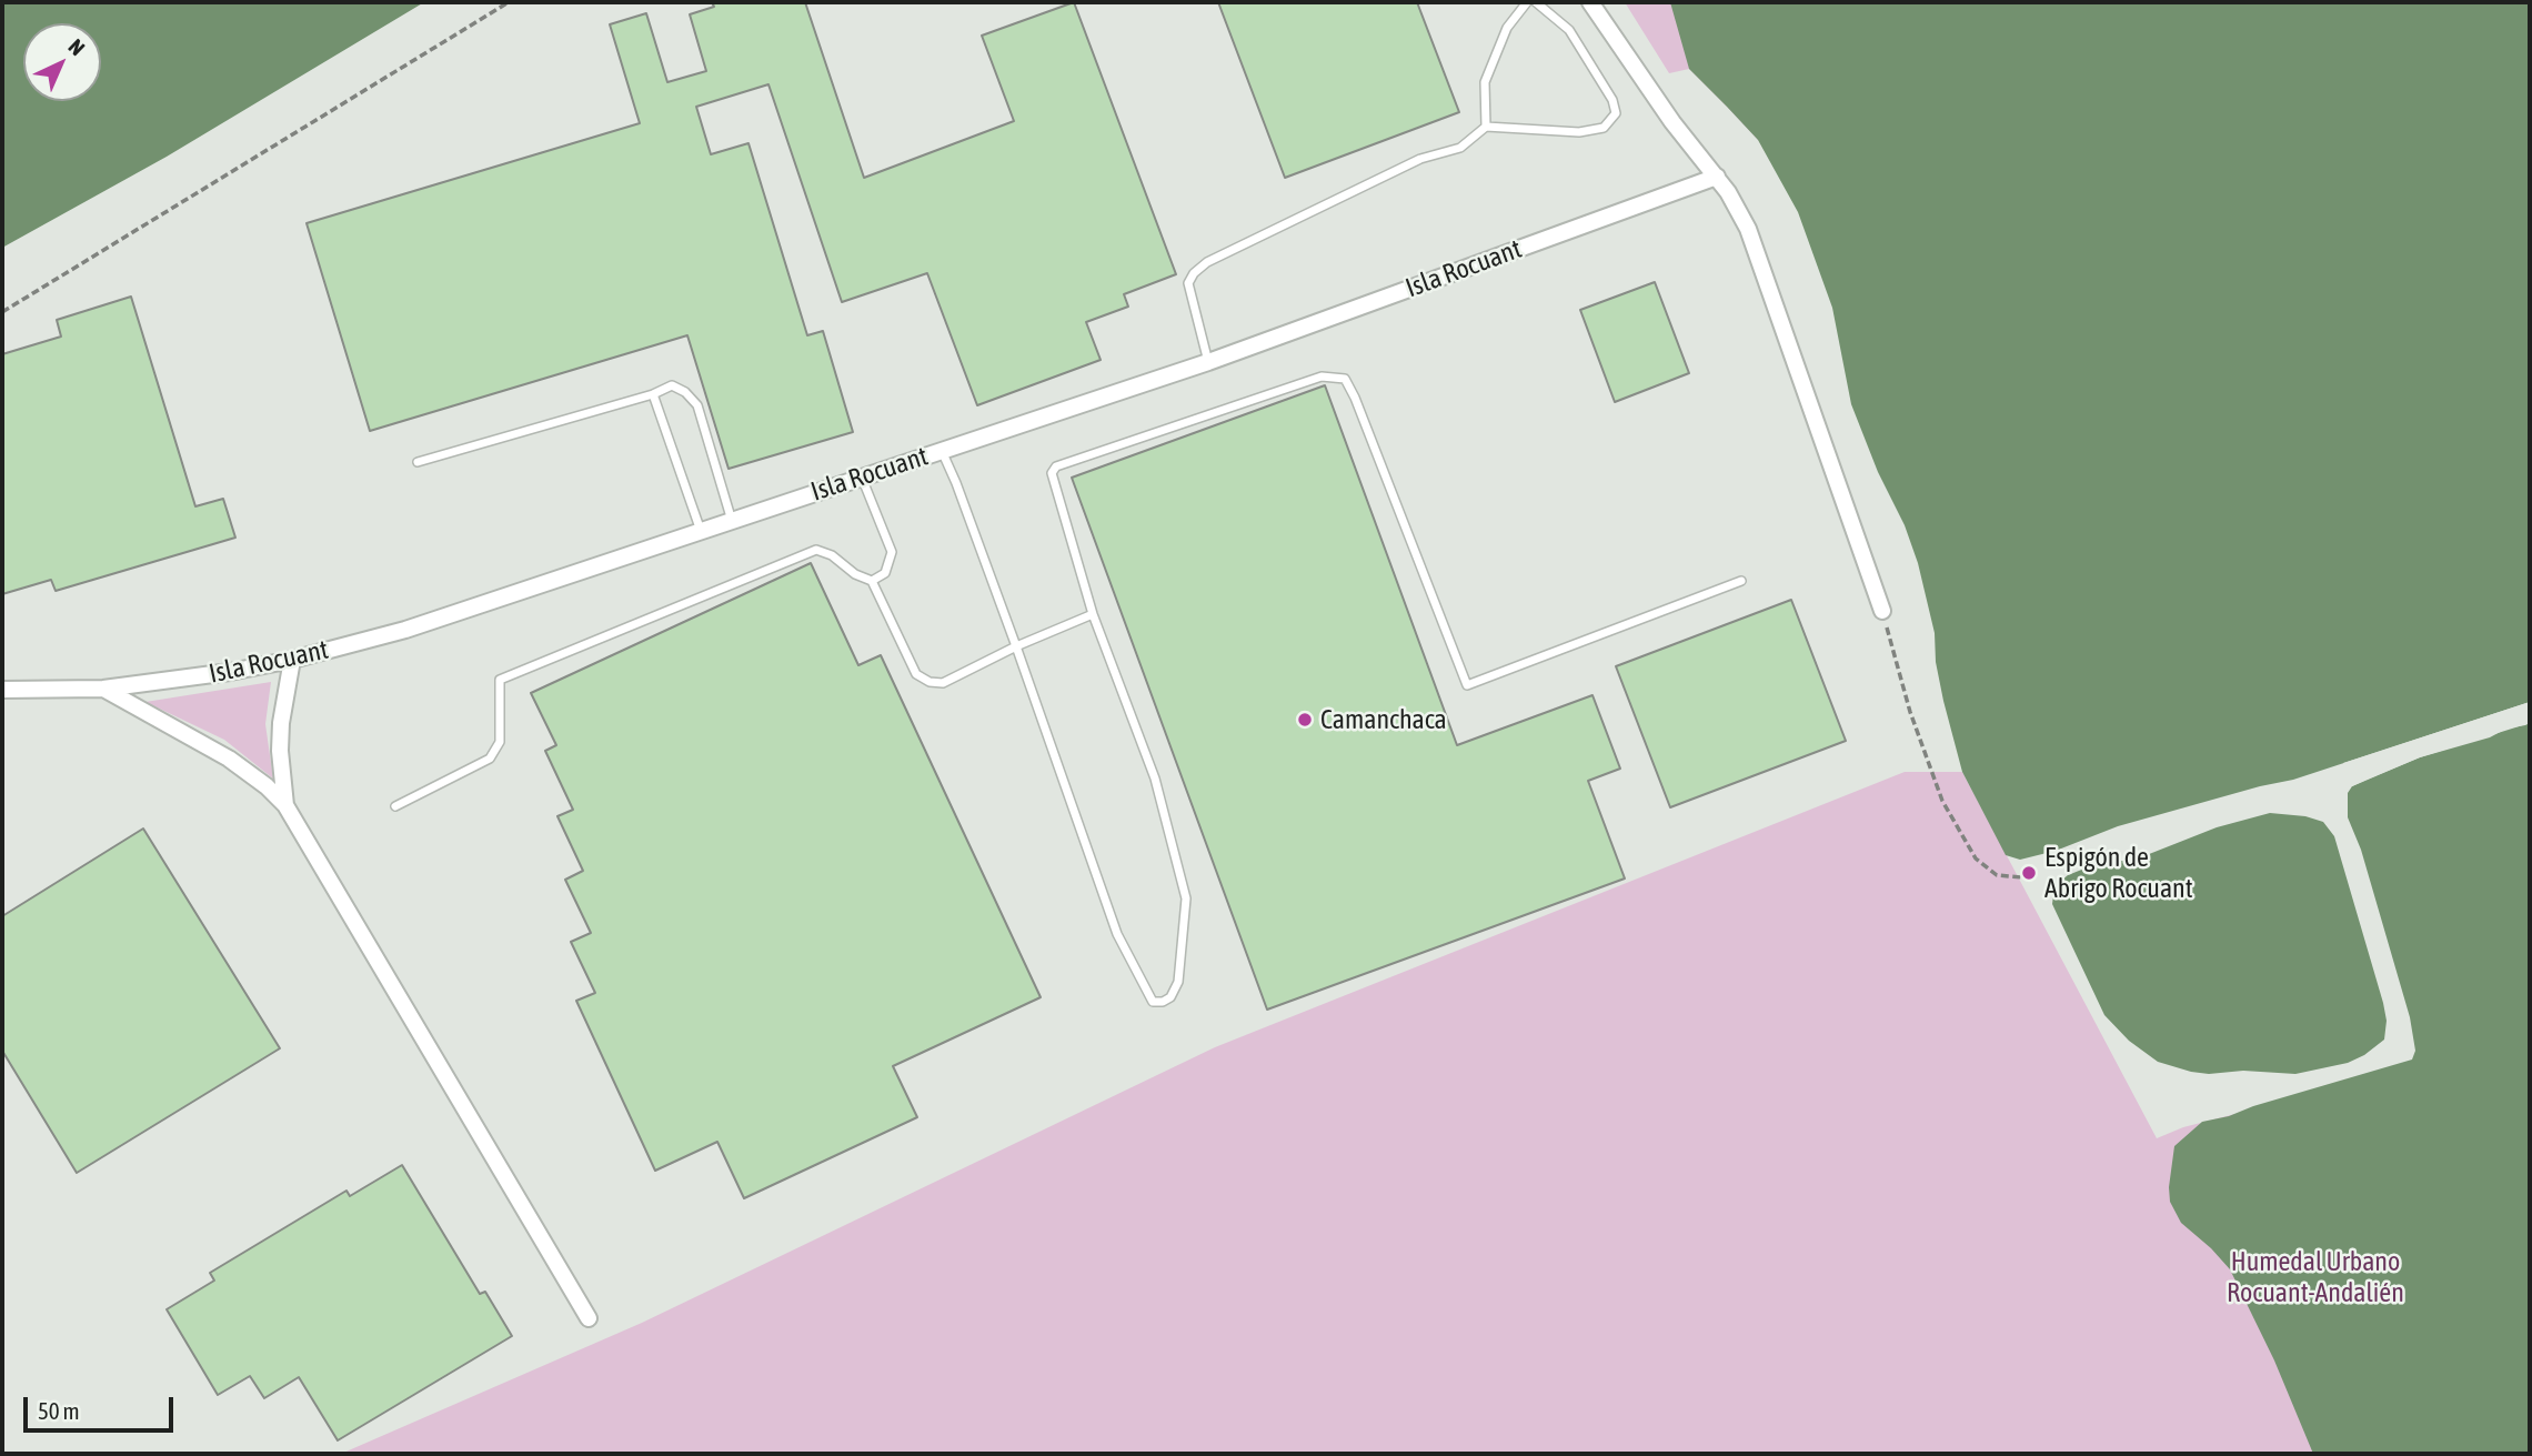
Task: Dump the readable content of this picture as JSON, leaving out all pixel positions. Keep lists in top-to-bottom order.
{
  "streets": {
    "street": ["Isla Rocuant"]
  },
  "parks": ["Humedal Urbano Rocuant-Andalién"],
  "places": ["Camanchaca", "Espigón de Abrigo Rocuant"],
  "scale_bar": "50 m",
  "north": "top right"
}
